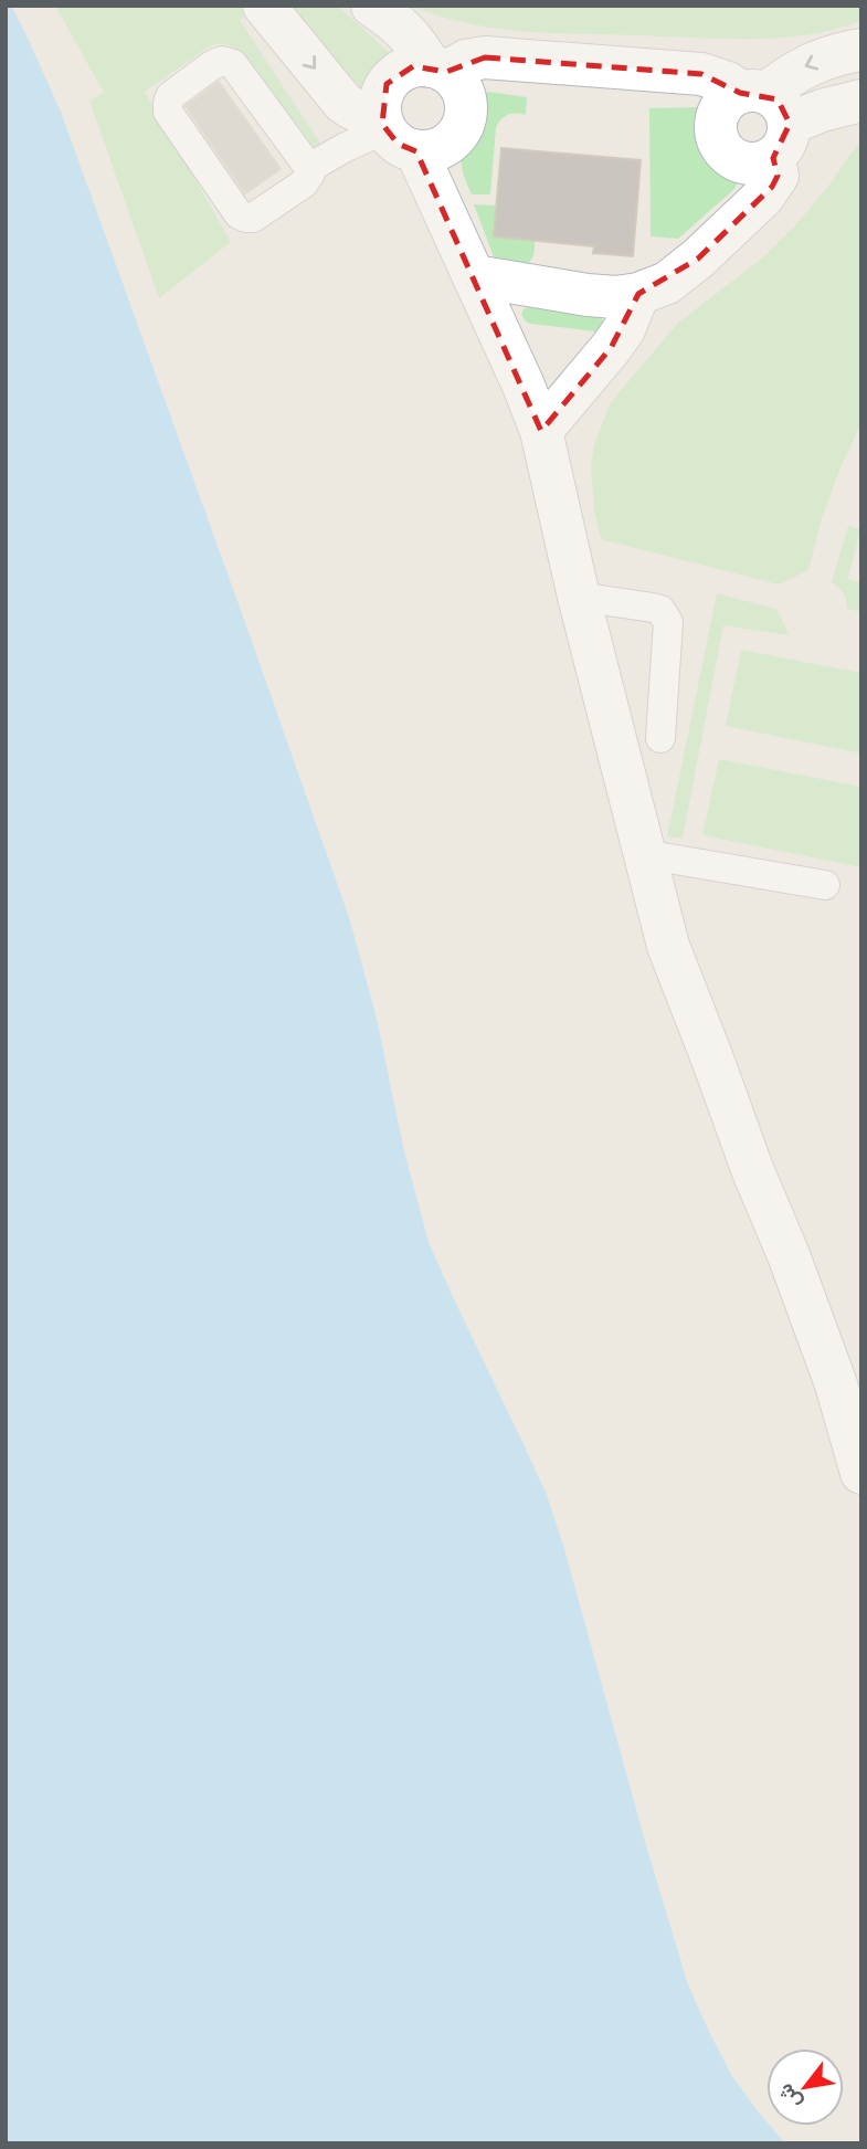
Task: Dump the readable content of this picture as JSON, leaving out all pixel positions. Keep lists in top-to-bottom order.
{
  "north": "bottom left"
}
